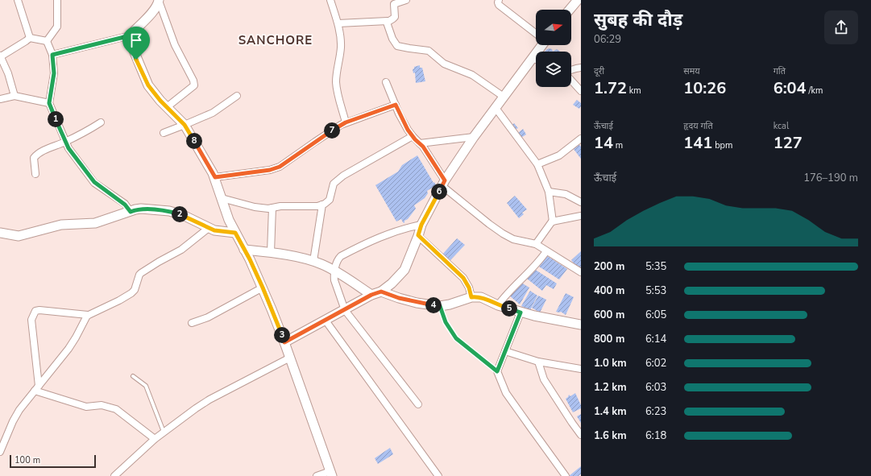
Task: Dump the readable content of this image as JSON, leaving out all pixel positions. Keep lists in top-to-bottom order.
{
  "districts": ["SANCHORE"],
  "scale_bar": "100 m",
  "north": "right",
  "page": {
    "heading": ["सुबह की दौड़", "06:29"],
    "stats": [
      ["दूरी", "1.72 km"],
      ["समय", "10:26"],
      ["गति", "6:04 /km"],
      ["ऊँचाई", "14 m"],
      ["हृदय गति", "141 bpm"],
      ["kcal", "127"]
    ],
    "pins": [
      "1",
      "7",
      "8",
      "6",
      "2",
      "4",
      "5",
      "3"
    ],
    "chart": ["ऊँचाई", "176–190 m"],
    "list": [
      {
        "name": "200 m",
        "note": "5:35"
      },
      {
        "name": "400 m",
        "note": "5:53"
      },
      {
        "name": "600 m",
        "note": "6:05"
      },
      {
        "name": "800 m",
        "note": "6:14"
      },
      {
        "name": "1.0 km",
        "note": "6:02"
      },
      {
        "name": "1.2 km",
        "note": "6:03"
      },
      {
        "name": "1.4 km",
        "note": "6:23"
      },
      {
        "name": "1.6 km",
        "note": "6:18"
      }
    ],
    "scale": "100 m"
  }
}
